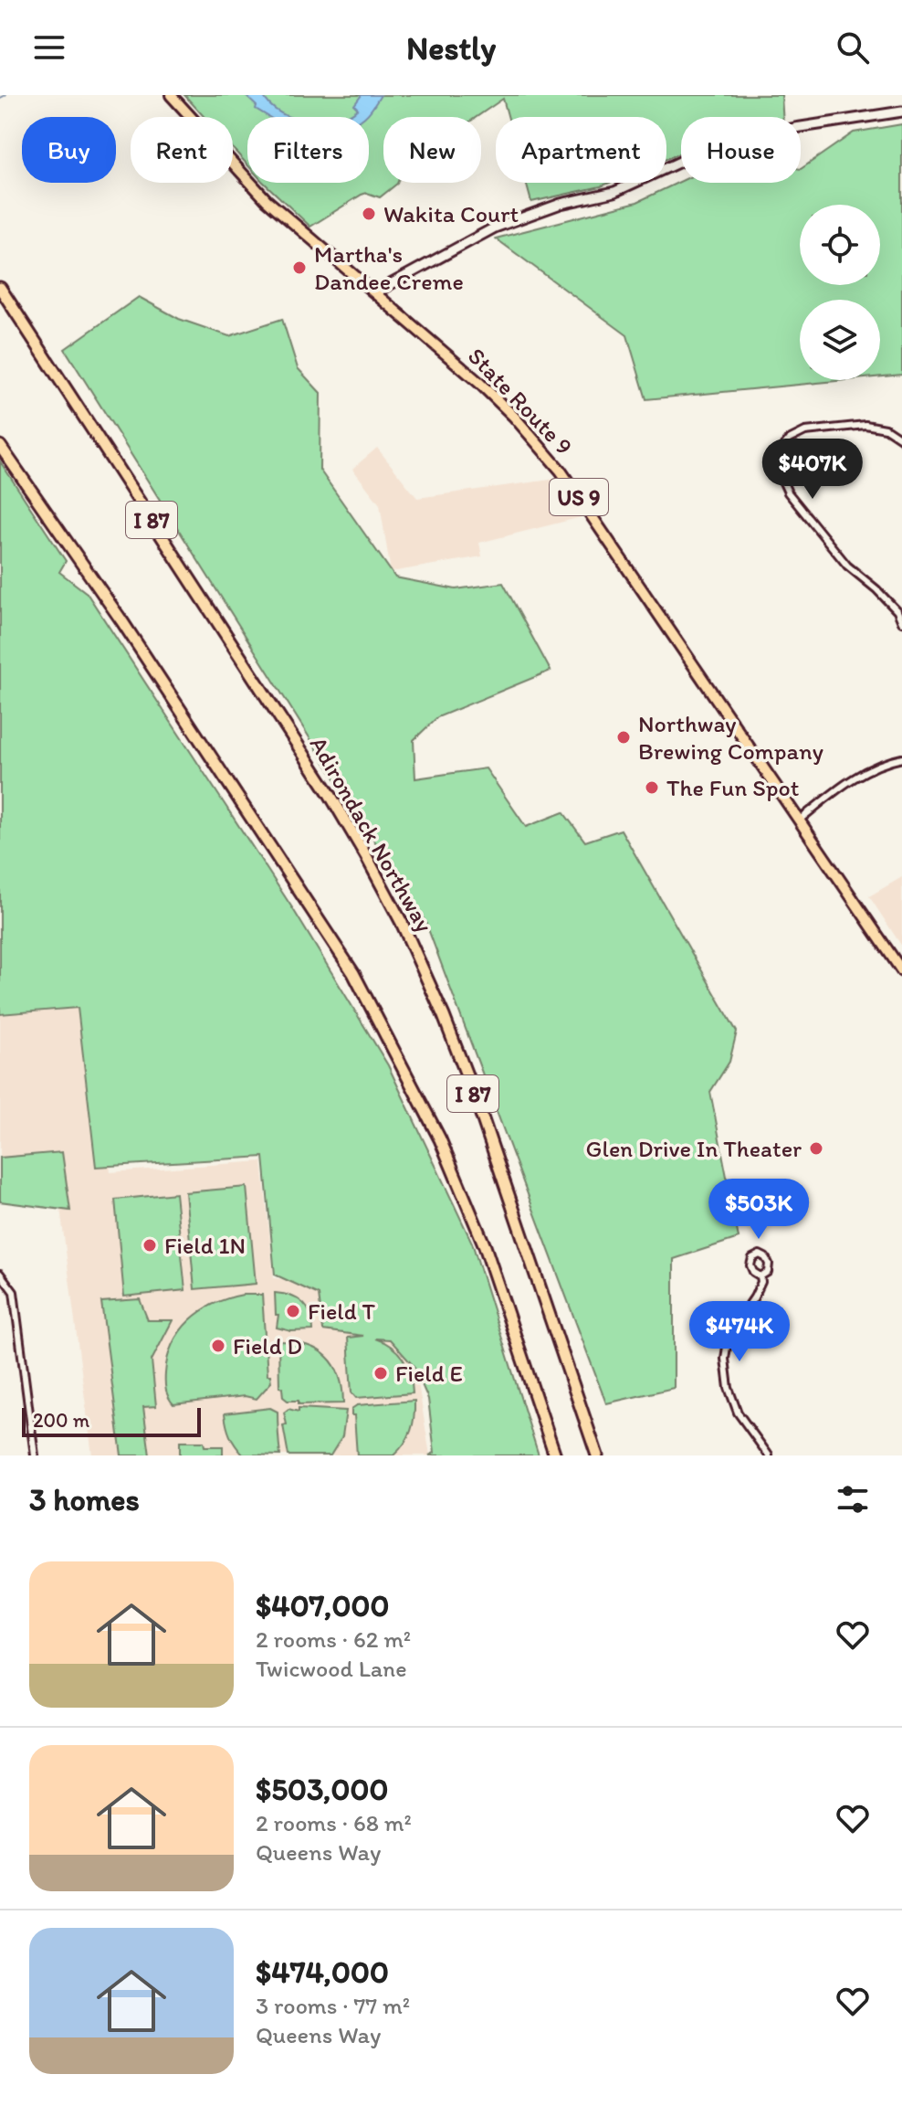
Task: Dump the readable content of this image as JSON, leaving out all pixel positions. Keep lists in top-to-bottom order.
{
  "streets": {
    "highway": ["I 87", "Adirondack Northway"],
    "main road": ["State Route 9", "US 9"]
  },
  "places": [
    "Wakita Court",
    "Martha's Dandee Creme",
    "Northway Brewing Company",
    "The Fun Spot",
    "Glen Drive In Theater",
    "Field 1N",
    "Field T",
    "Field D",
    "Field E"
  ],
  "scale_bar": "200 m",
  "page": {
    "header": "Nestly",
    "chip": [
      "Buy",
      "Rent",
      "Filters",
      "New",
      "Apartment",
      "House"
    ],
    "price": ["$407K", "$503K", "$474K"],
    "scale": "200 m",
    "heading": "3 homes",
    "list": [
      {
        "name": "$407,000",
        "note": "2 rooms · 62 m² · Twicwood Lane"
      },
      {
        "name": "$503,000",
        "note": "2 rooms · 68 m² · Queens Way"
      },
      {
        "name": "$474,000",
        "note": "3 rooms · 77 m² · Queens Way"
      }
    ]
  }
}
